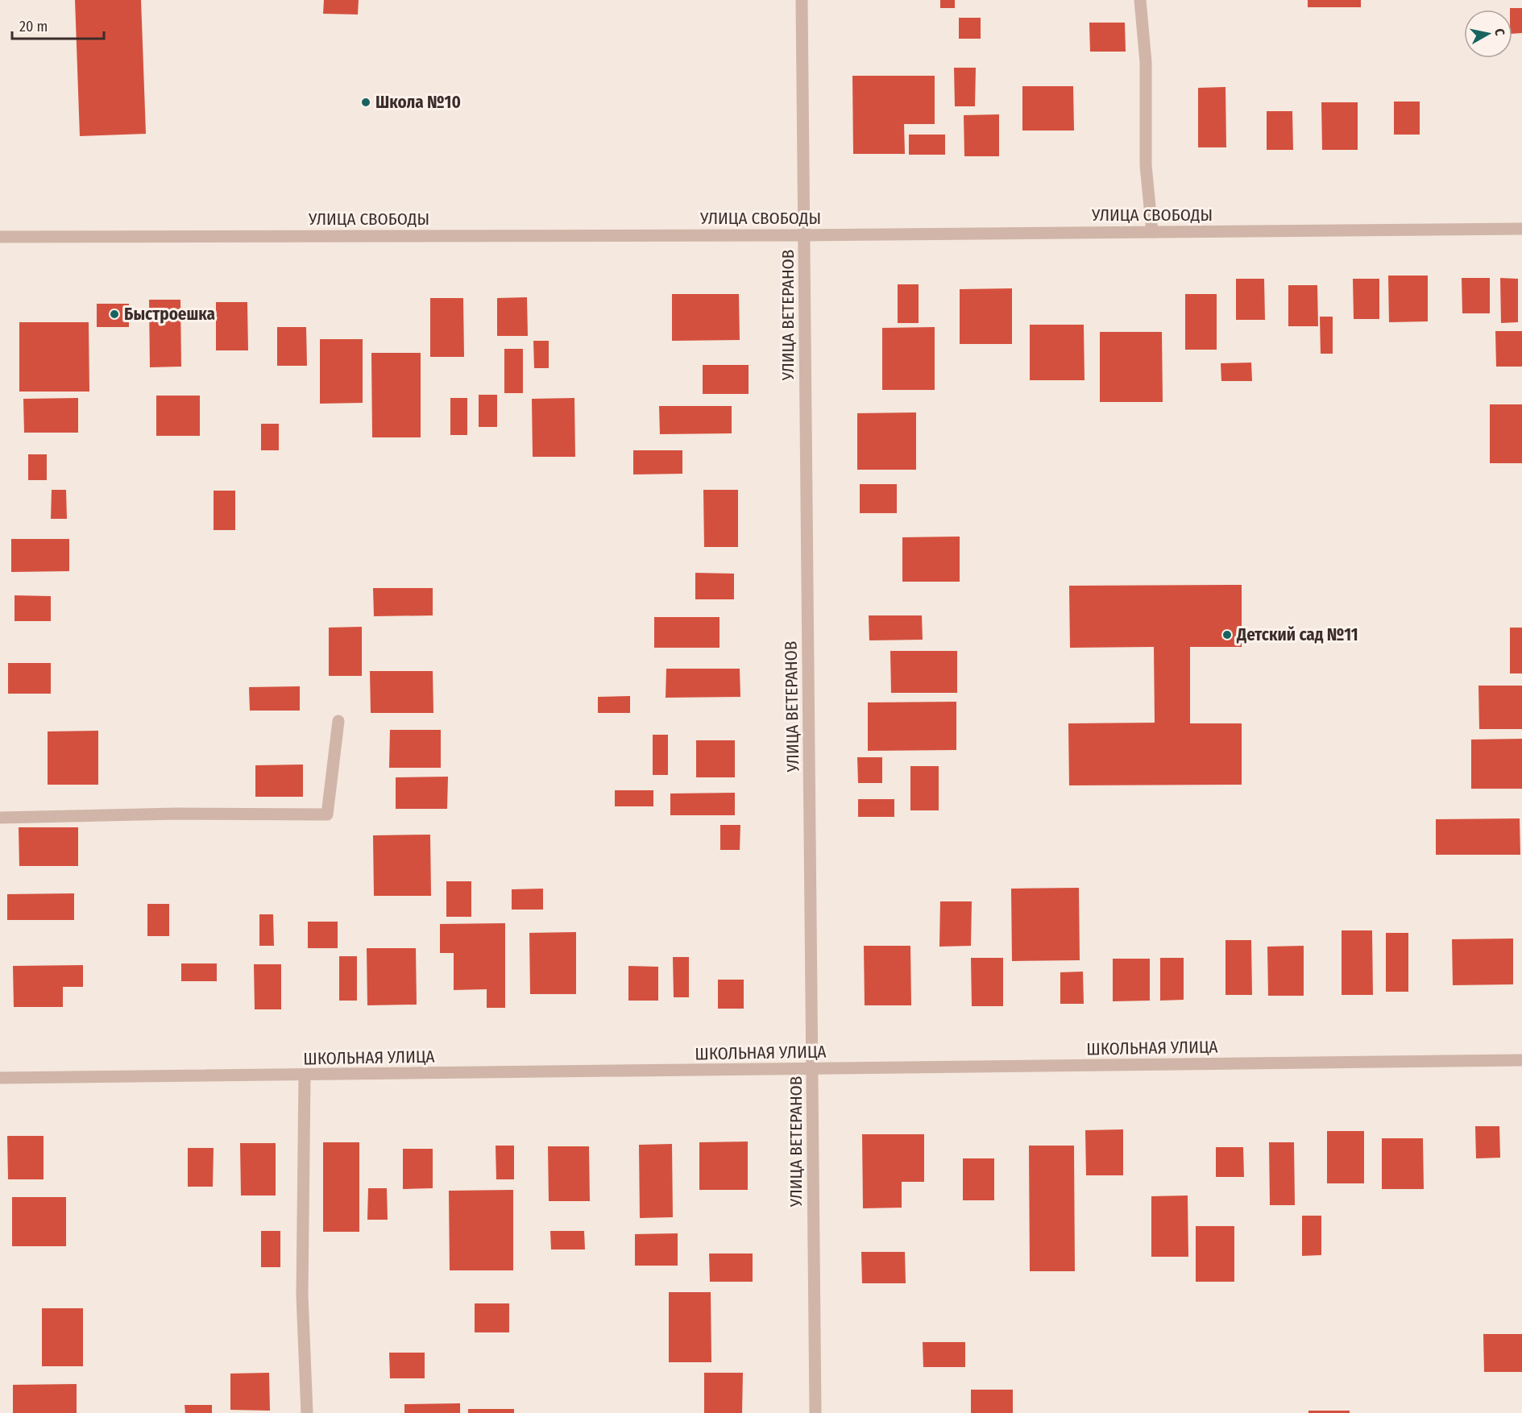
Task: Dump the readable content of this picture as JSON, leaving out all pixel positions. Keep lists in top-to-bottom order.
{
  "streets": {
    "street": ["УЛИЦА СВОБОДЫ", "УЛИЦА ВЕТЕРАНОВ", "ШКОЛЬНАЯ УЛИЦА"]
  },
  "crossings": [
    ["УЛИЦА СВОБОДЫ", "УЛИЦА ВЕТЕРАНОВ"],
    ["УЛИЦА ВЕТЕРАНОВ", "ШКОЛЬНАЯ УЛИЦА"]
  ],
  "places": ["Школа №10", "Быстроешка", "Детский сад №11"],
  "scale_bar": "20 m",
  "north": "right"
}
